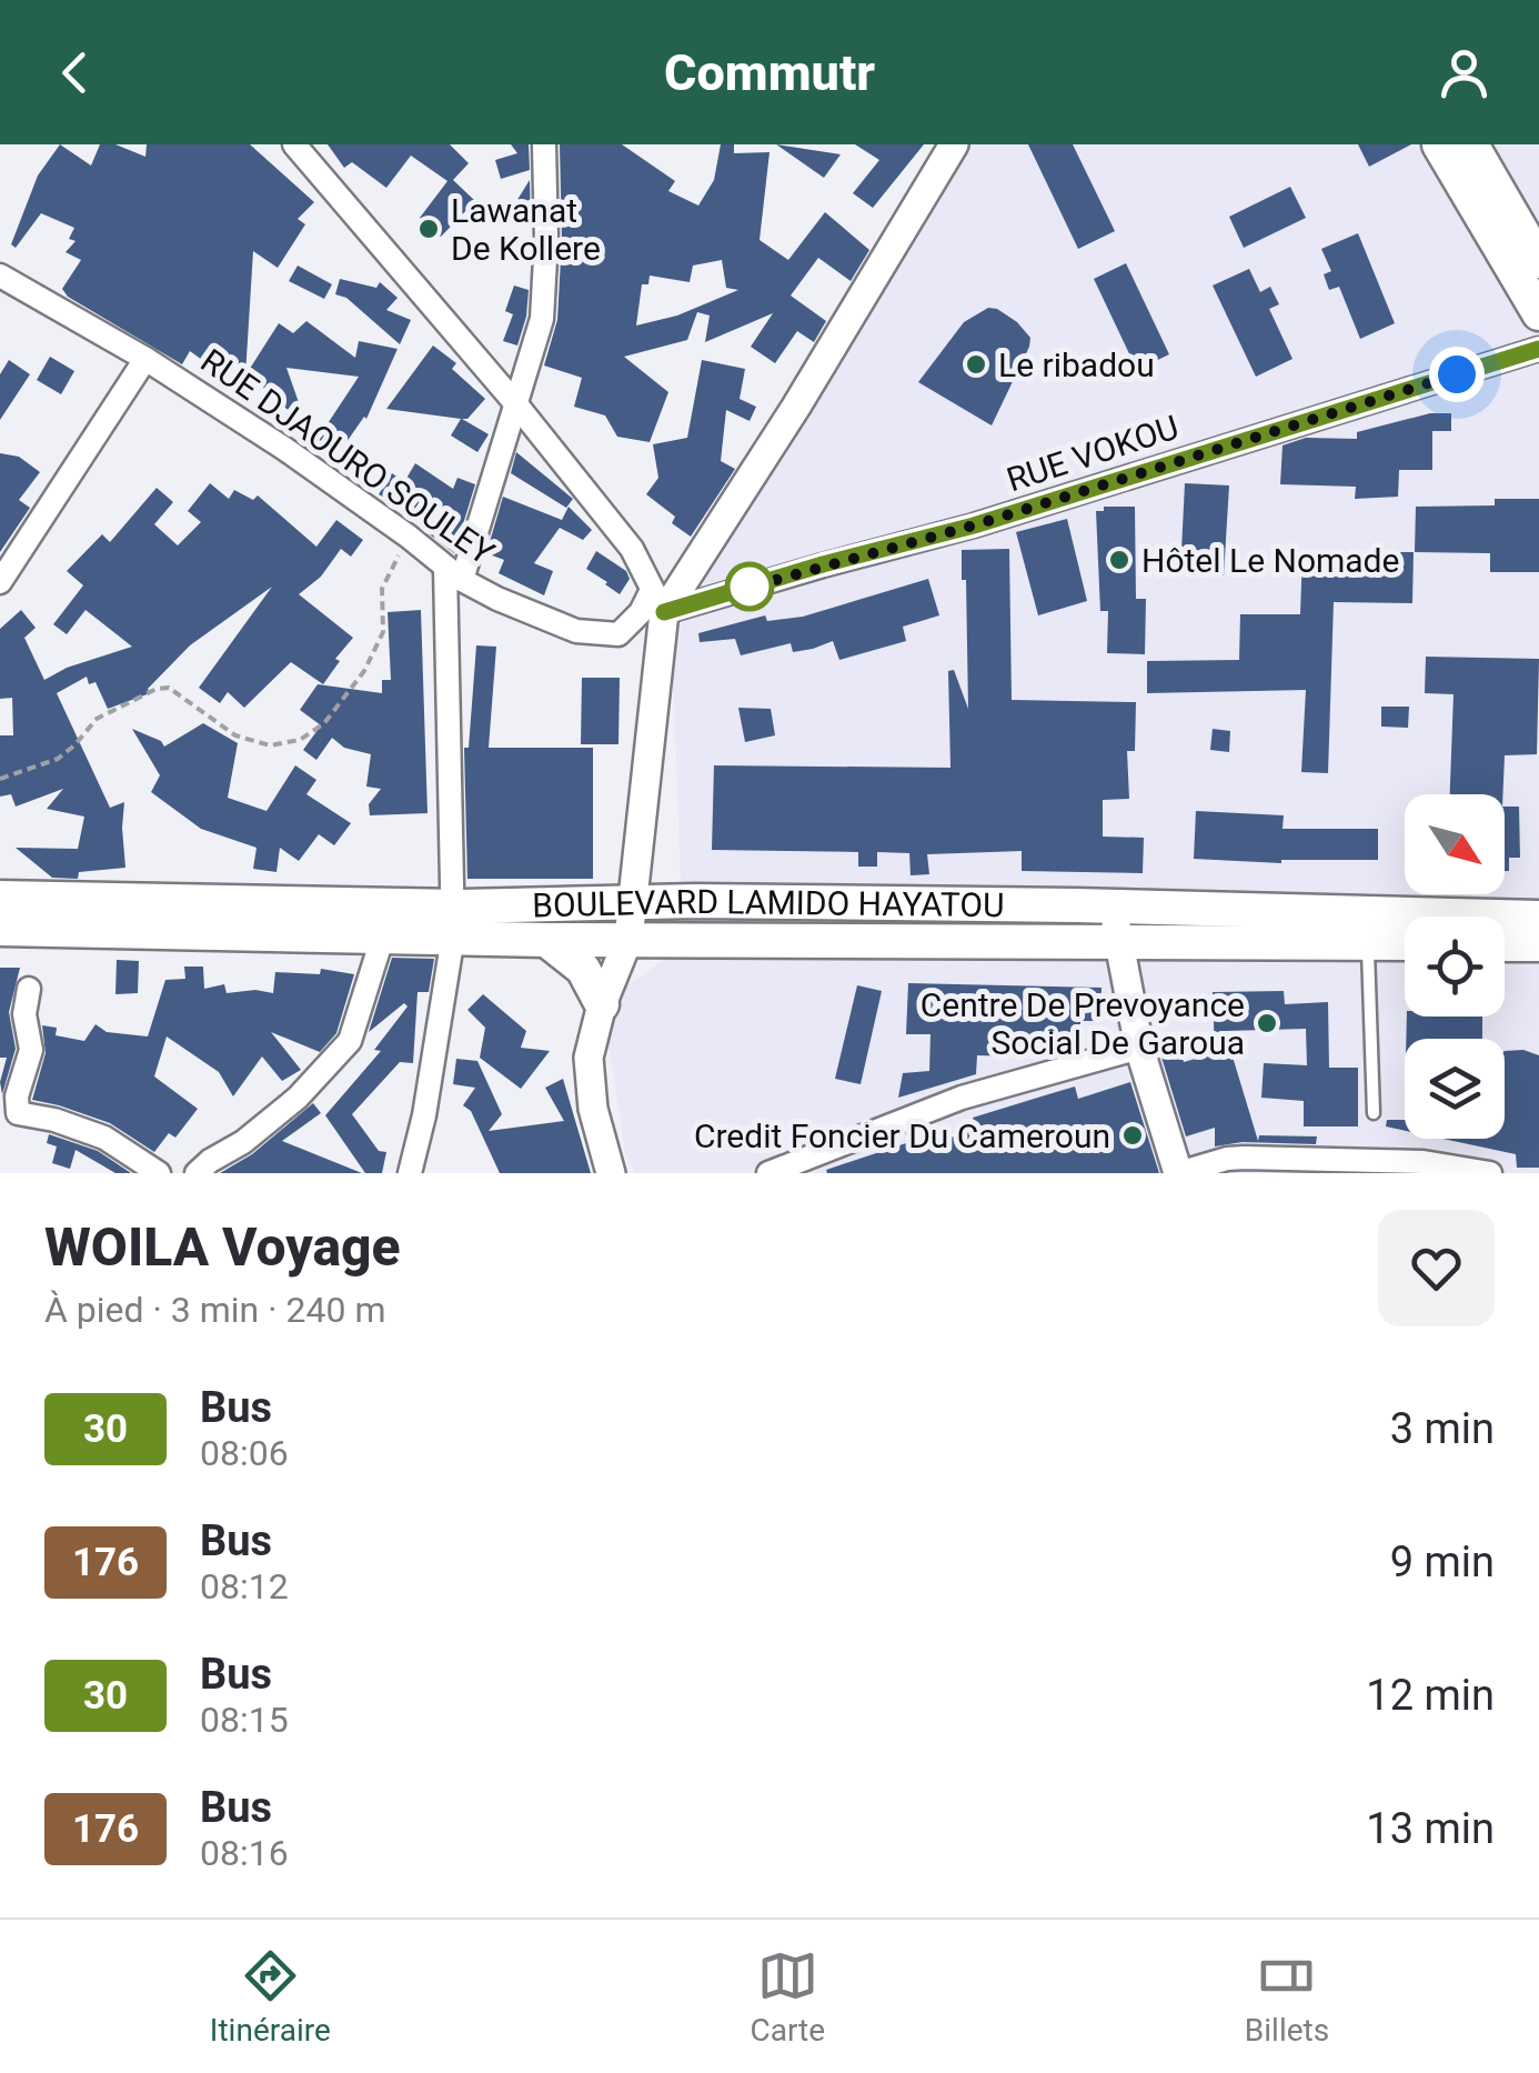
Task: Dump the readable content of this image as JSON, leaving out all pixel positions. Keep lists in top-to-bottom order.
{
  "streets": {
    "main road": ["BOULEVARD LAMIDO HAYATOU"],
    "street": ["RUE VOKOU", "RUE DJAOURO SOULEY"]
  },
  "crossings": [
    ["RUE VOKOU", "RUE DJAOURO SOULEY"]
  ],
  "places": [
    "Lawanat De Kollere",
    "Le ribadou",
    "Hôtel Le Nomade",
    "Centre De Prevoyance Social De Garoua",
    "Credit Foncier Du Cameroun"
  ],
  "lines": ["bus line 30"],
  "north": "bottom right",
  "page": {
    "header": "Commutr",
    "heading": ["WOILA Voyage", "À pied · 3 min · 240 m"],
    "list": [
      {
        "mark": "30",
        "name": "Bus",
        "note": "08:06",
        "value": "3 min"
      },
      {
        "mark": "176",
        "name": "Bus",
        "note": "08:12",
        "value": "9 min"
      },
      {
        "mark": "30",
        "name": "Bus",
        "note": "08:15",
        "value": "12 min"
      },
      {
        "mark": "176",
        "name": "Bus",
        "note": "08:16",
        "value": "13 min"
      }
    ],
    "tabs": ["Itinéraire", "Carte", "Billets"]
  }
}
